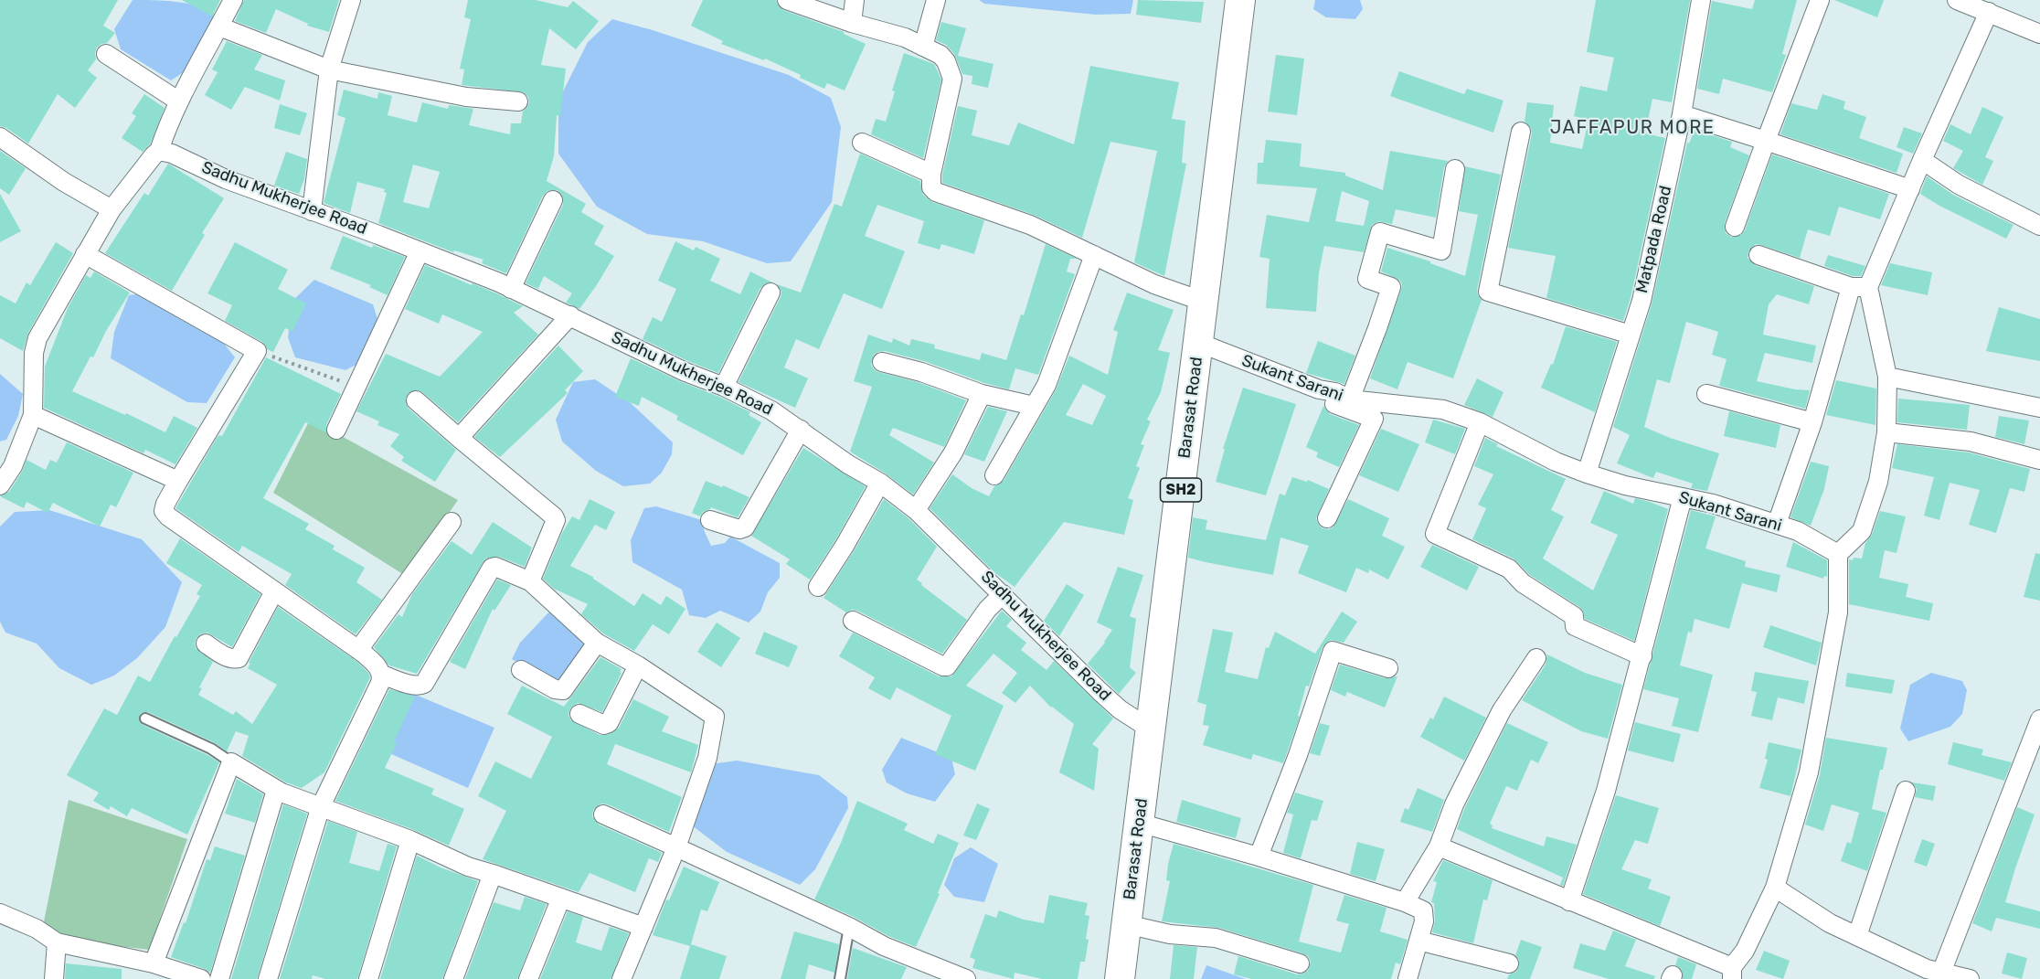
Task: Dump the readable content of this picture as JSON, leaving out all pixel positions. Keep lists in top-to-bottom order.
{
  "streets": {
    "main road": ["Barasat Road", "SH2"],
    "street": ["Sadhu Mukherjee Road", "Matpada Road", "Sukant Sarani"]
  },
  "crossings": [
    ["Sadhu Mukherjee Road", "Barasat Road"],
    ["Matpada Road", "Sukant Sarani"],
    ["Sukant Sarani", "Barasat Road"]
  ],
  "districts": ["JAFFAPUR MORE"]
}
